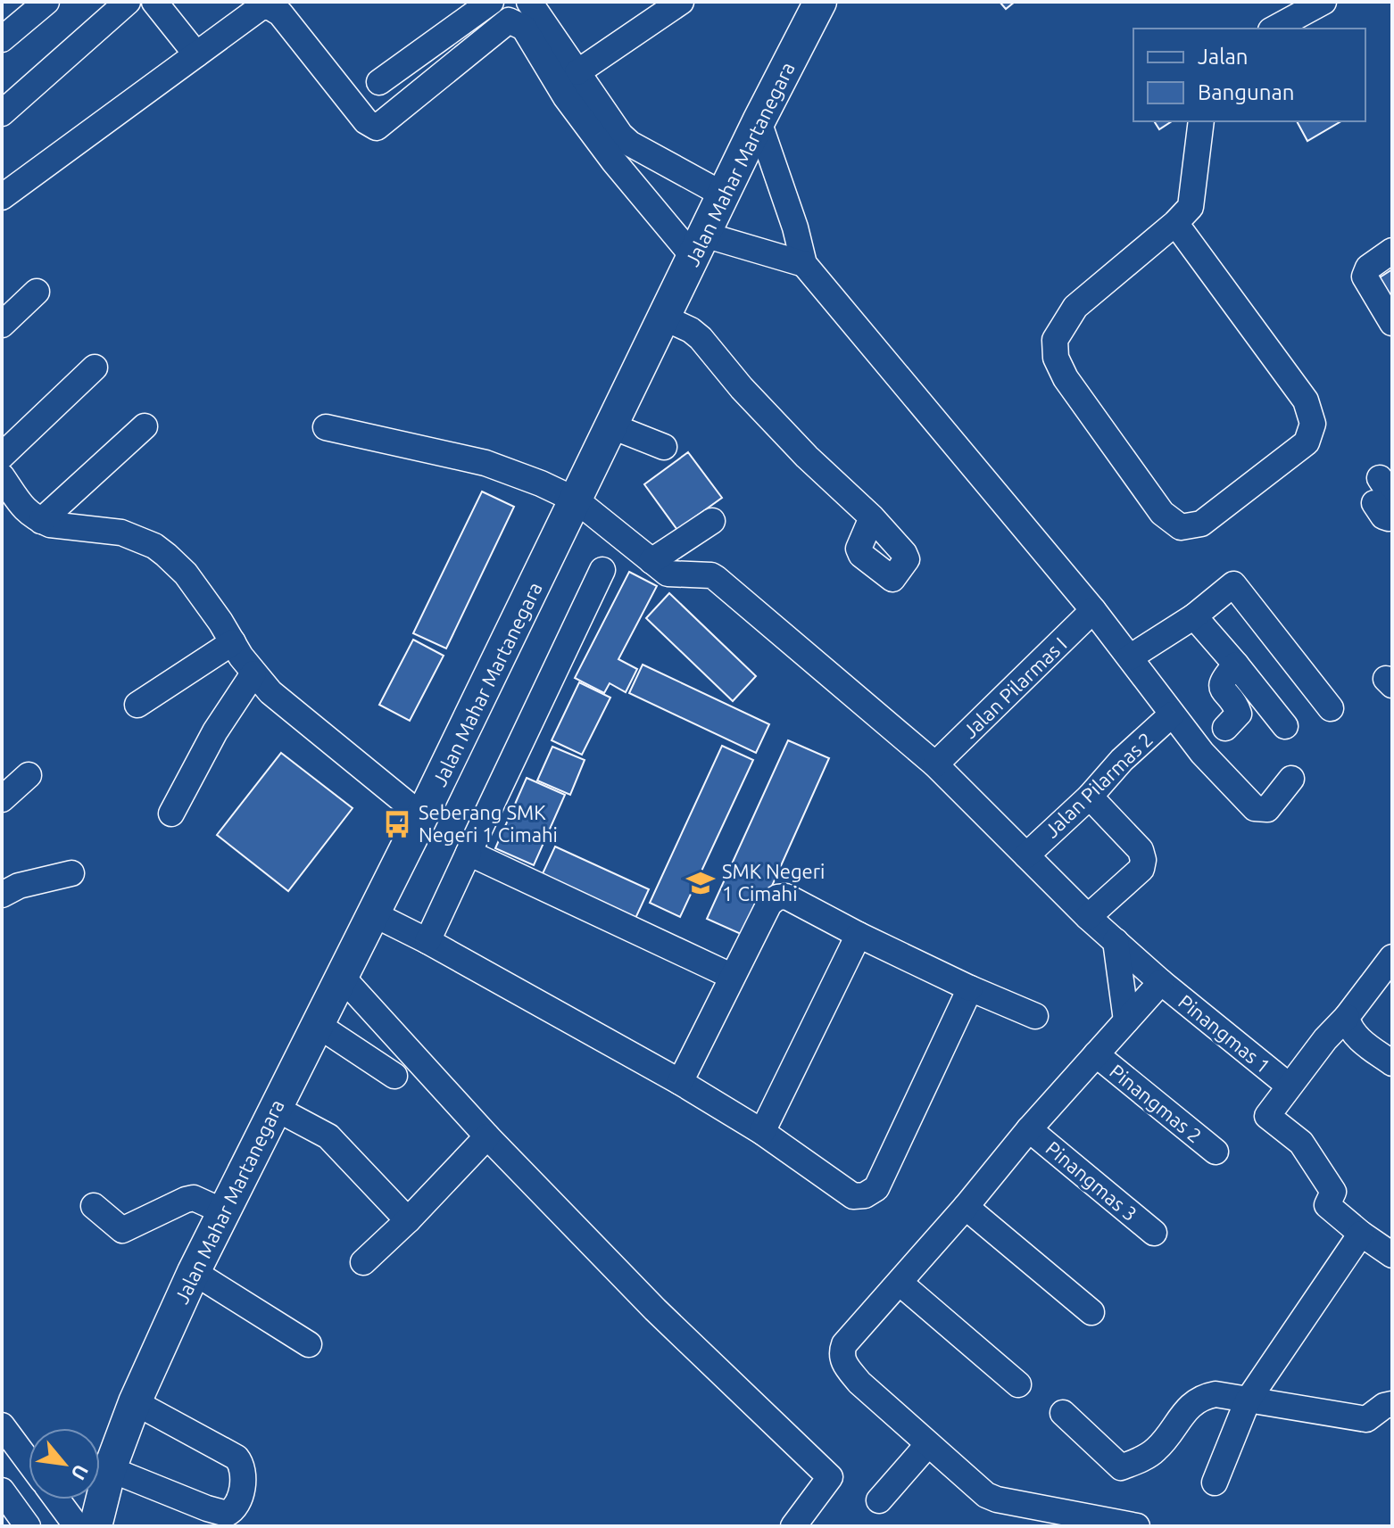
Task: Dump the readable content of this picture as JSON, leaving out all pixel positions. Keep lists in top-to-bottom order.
{
  "streets": {
    "main road": ["Jalan Mahar Martanegara"],
    "street": [
      "Jalan Pilarmas I",
      "Jalan Pilarmas 2",
      "Pinangmas 1",
      "Pinangmas 2",
      "Pinangmas 3"
    ]
  },
  "crossings": [
    ["Jalan Mahar Martanegara", "Pinangmas 1"],
    ["Jalan Pilarmas I", "Pinangmas 1"],
    ["Jalan Pilarmas 2", "Pinangmas 1"]
  ],
  "places": {
    "bus stop": ["Seberang SMK Negeri 1 Cimahi"],
    "school or university": ["SMK Negeri 1 Cimahi"]
  },
  "legend": ["Jalan", "Bangunan"],
  "north": "bottom right"
}
